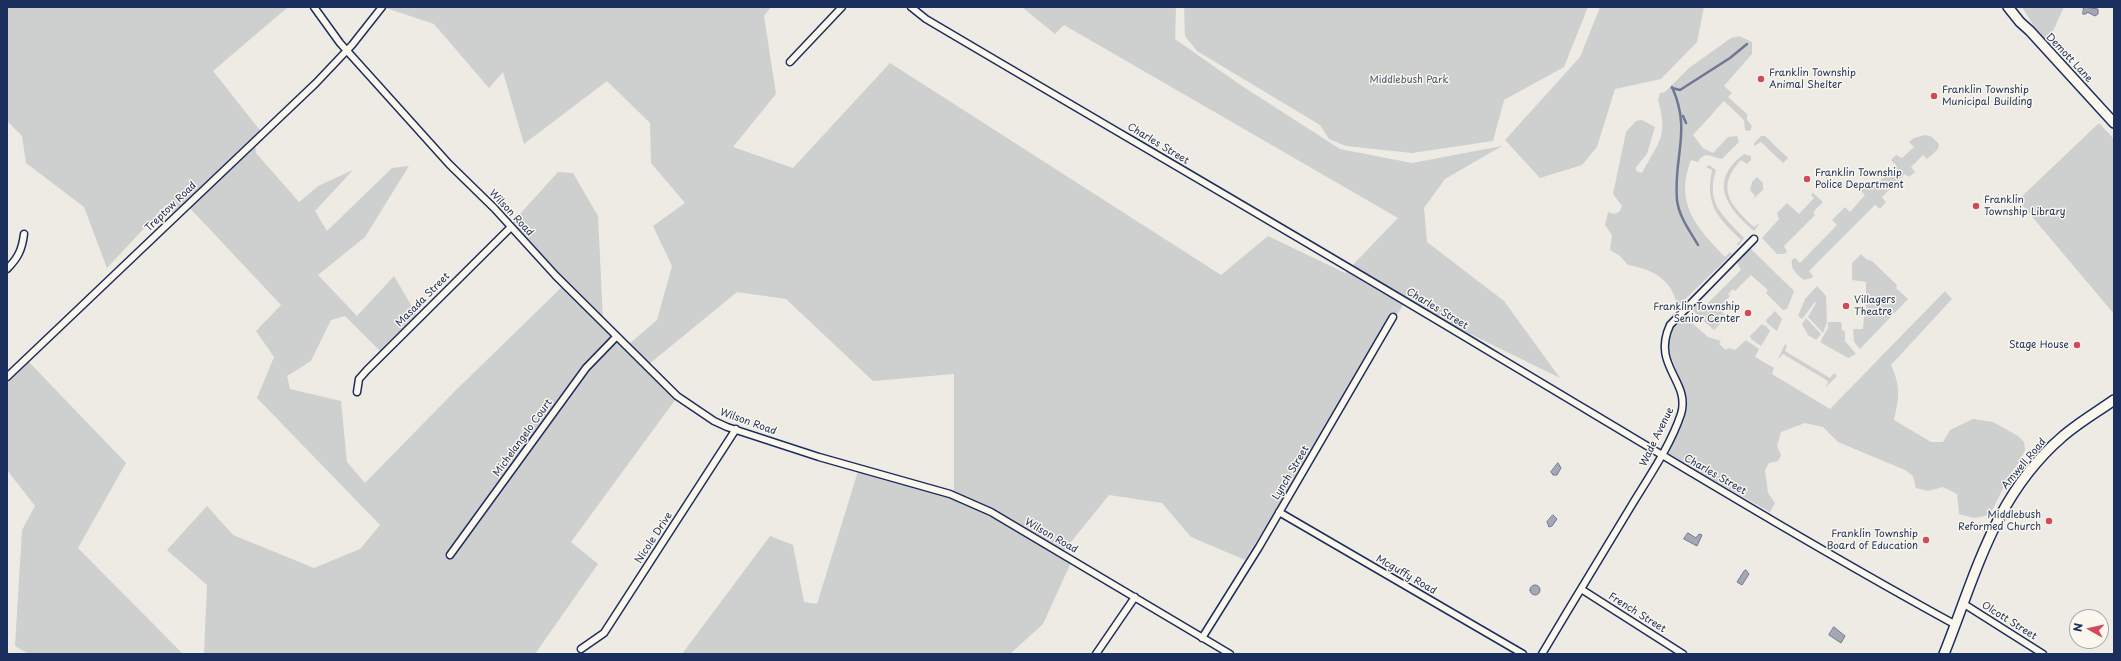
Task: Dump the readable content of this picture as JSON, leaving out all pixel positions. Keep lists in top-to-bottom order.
{
  "streets": {
    "main road": ["Demott Lane", "Amwell Road"],
    "street": [
      "Charles Street",
      "Treptow Road",
      "Wilson Road",
      "Masada Street",
      "Wade Avenue",
      "Michelangelo Court",
      "Lynch Street",
      "Nicole Drive",
      "Mcguffy Road",
      "French Street",
      "Olcott Street"
    ]
  },
  "crossings": [
    ["Charles Street", "Wade Avenue"],
    ["Charles Street", "Amwell Road"],
    ["Treptow Road", "Wilson Road"],
    ["Wilson Road", "Masada Street"],
    ["Wilson Road", "Michelangelo Court"],
    ["Wilson Road", "Lynch Street"],
    ["Wilson Road", "Nicole Drive"],
    ["Wade Avenue", "French Street"],
    ["Amwell Road", "Olcott Street"],
    ["Lynch Street", "Mcguffy Road"]
  ],
  "parks": ["Middlebush Park"],
  "places": [
    "Franklin Township Animal Shelter",
    "Franklin Township Municipal Building",
    "Franklin Township Police Department",
    "Franklin Township Library",
    "Villagers Theatre",
    "Franklin Township Senior Center",
    "Stage House",
    "Middlebush Reformed Church",
    "Franklin Township Board of Education"
  ],
  "north": "left"
}
